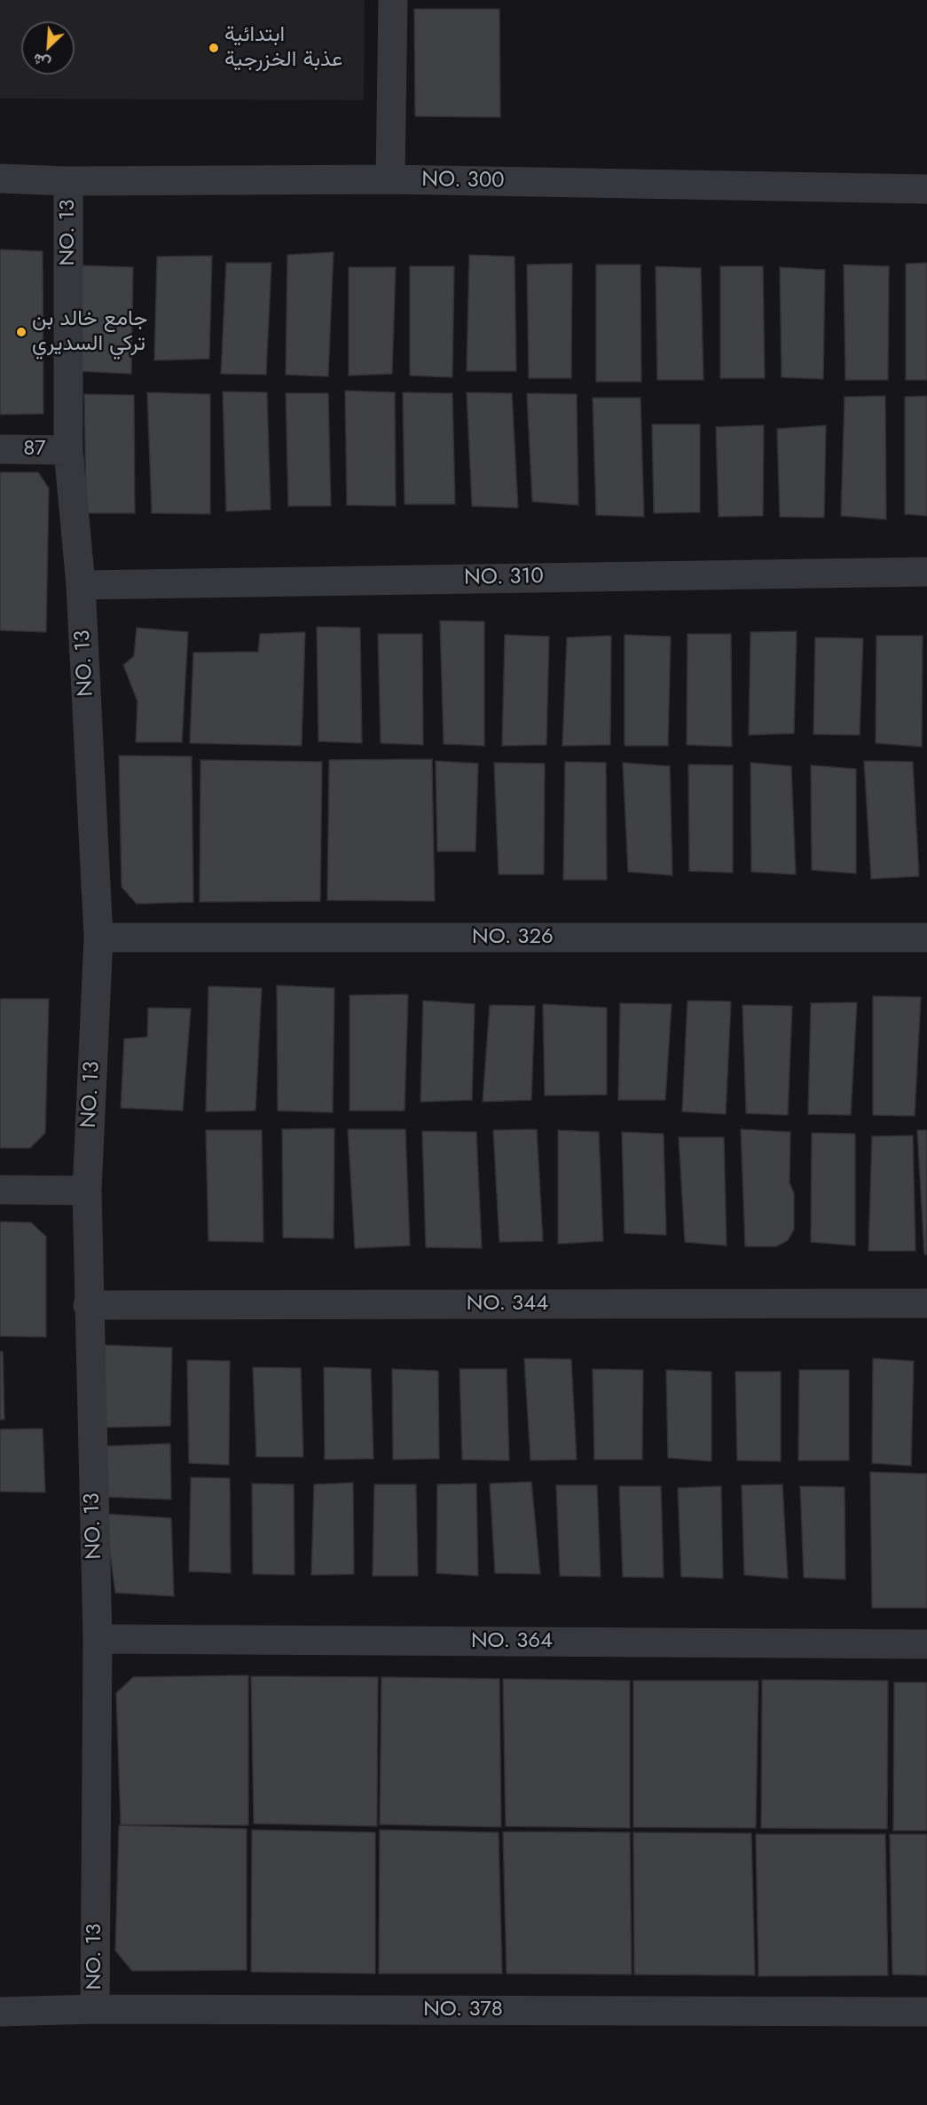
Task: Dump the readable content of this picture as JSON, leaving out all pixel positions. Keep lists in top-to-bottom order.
{
  "streets": {
    "street": [
      "NO. 300",
      "NO. 13",
      "87",
      "NO. 310",
      "NO. 326",
      "NO. 344",
      "NO. 364",
      "NO. 378"
    ]
  },
  "crossings": [
    ["NO. 300", "NO. 13"],
    ["NO. 13", "87"],
    ["NO. 13", "NO. 310"],
    ["NO. 13", "NO. 326"],
    ["NO. 13", "NO. 344"],
    ["NO. 13", "NO. 364"],
    ["NO. 13", "NO. 378"]
  ],
  "places": ["ابتدائية عذبة الخزرجية", "جامع خالد بن تركي السديري"],
  "north": "bottom left"
}
